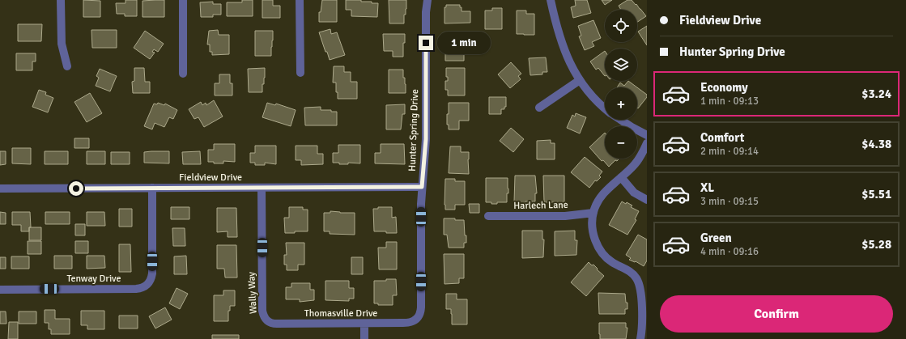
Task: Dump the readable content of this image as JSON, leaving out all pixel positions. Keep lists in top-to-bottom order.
{
  "streets": {
    "street": [
      "Hunter Spring Drive",
      "Fieldview Drive",
      "Harlech Lane",
      "Tenway Drive",
      "Wally Way",
      "Thomasville Drive"
    ]
  },
  "crossings": [
    ["Hunter Spring Drive", "Fieldview Drive"],
    ["Hunter Spring Drive", "Thomasville Drive"],
    ["Fieldview Drive", "Tenway Drive"],
    ["Fieldview Drive", "Wally Way"],
    ["Wally Way", "Thomasville Drive"]
  ],
  "page": {
    "banner": ["Fieldview Drive", "Hunter Spring Drive"],
    "map_buttons": ["+", "−"],
    "bubble": "1 min",
    "list": [
      {
        "name": "Economy",
        "note": "1 min · 09:13",
        "value": "$3.24"
      },
      {
        "name": "Comfort",
        "note": "2 min · 09:14",
        "value": "$4.38"
      },
      {
        "name": "XL",
        "note": "3 min · 09:15",
        "value": "$5.51"
      },
      {
        "name": "Green",
        "note": "4 min · 09:16",
        "value": "$5.28"
      }
    ],
    "buttons": "Confirm"
  }
}
